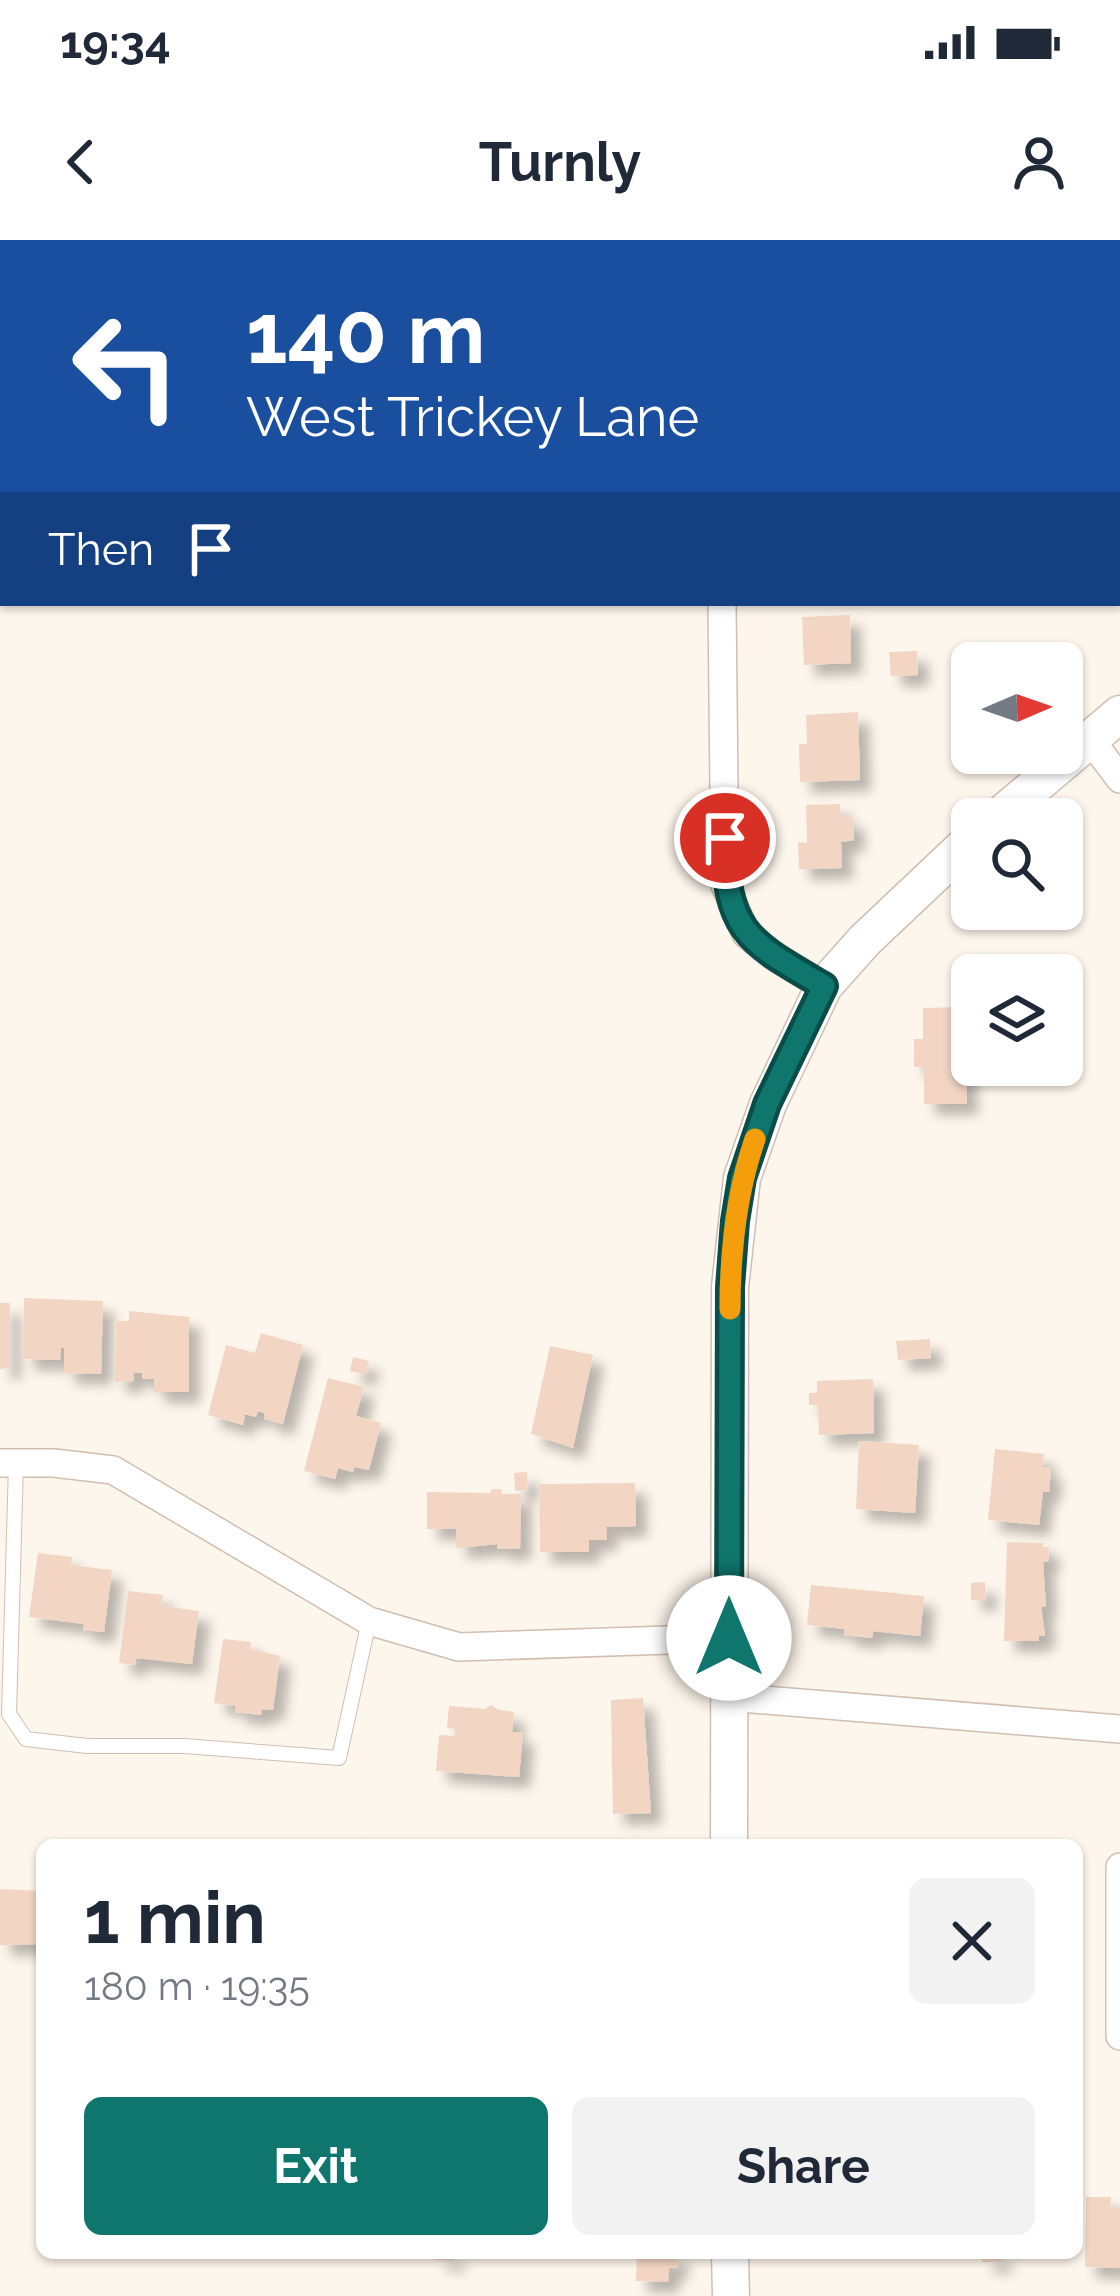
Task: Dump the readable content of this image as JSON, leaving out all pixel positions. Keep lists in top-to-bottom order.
{
  "north": "right",
  "page": {
    "status": "19:34",
    "header": "Turnly",
    "turn": ["140 m", "West Trickey Lane"],
    "then": "Then",
    "heading": ["1 min", "180 m · 19:35"],
    "buttons": ["Exit", "Share"]
  }
}
